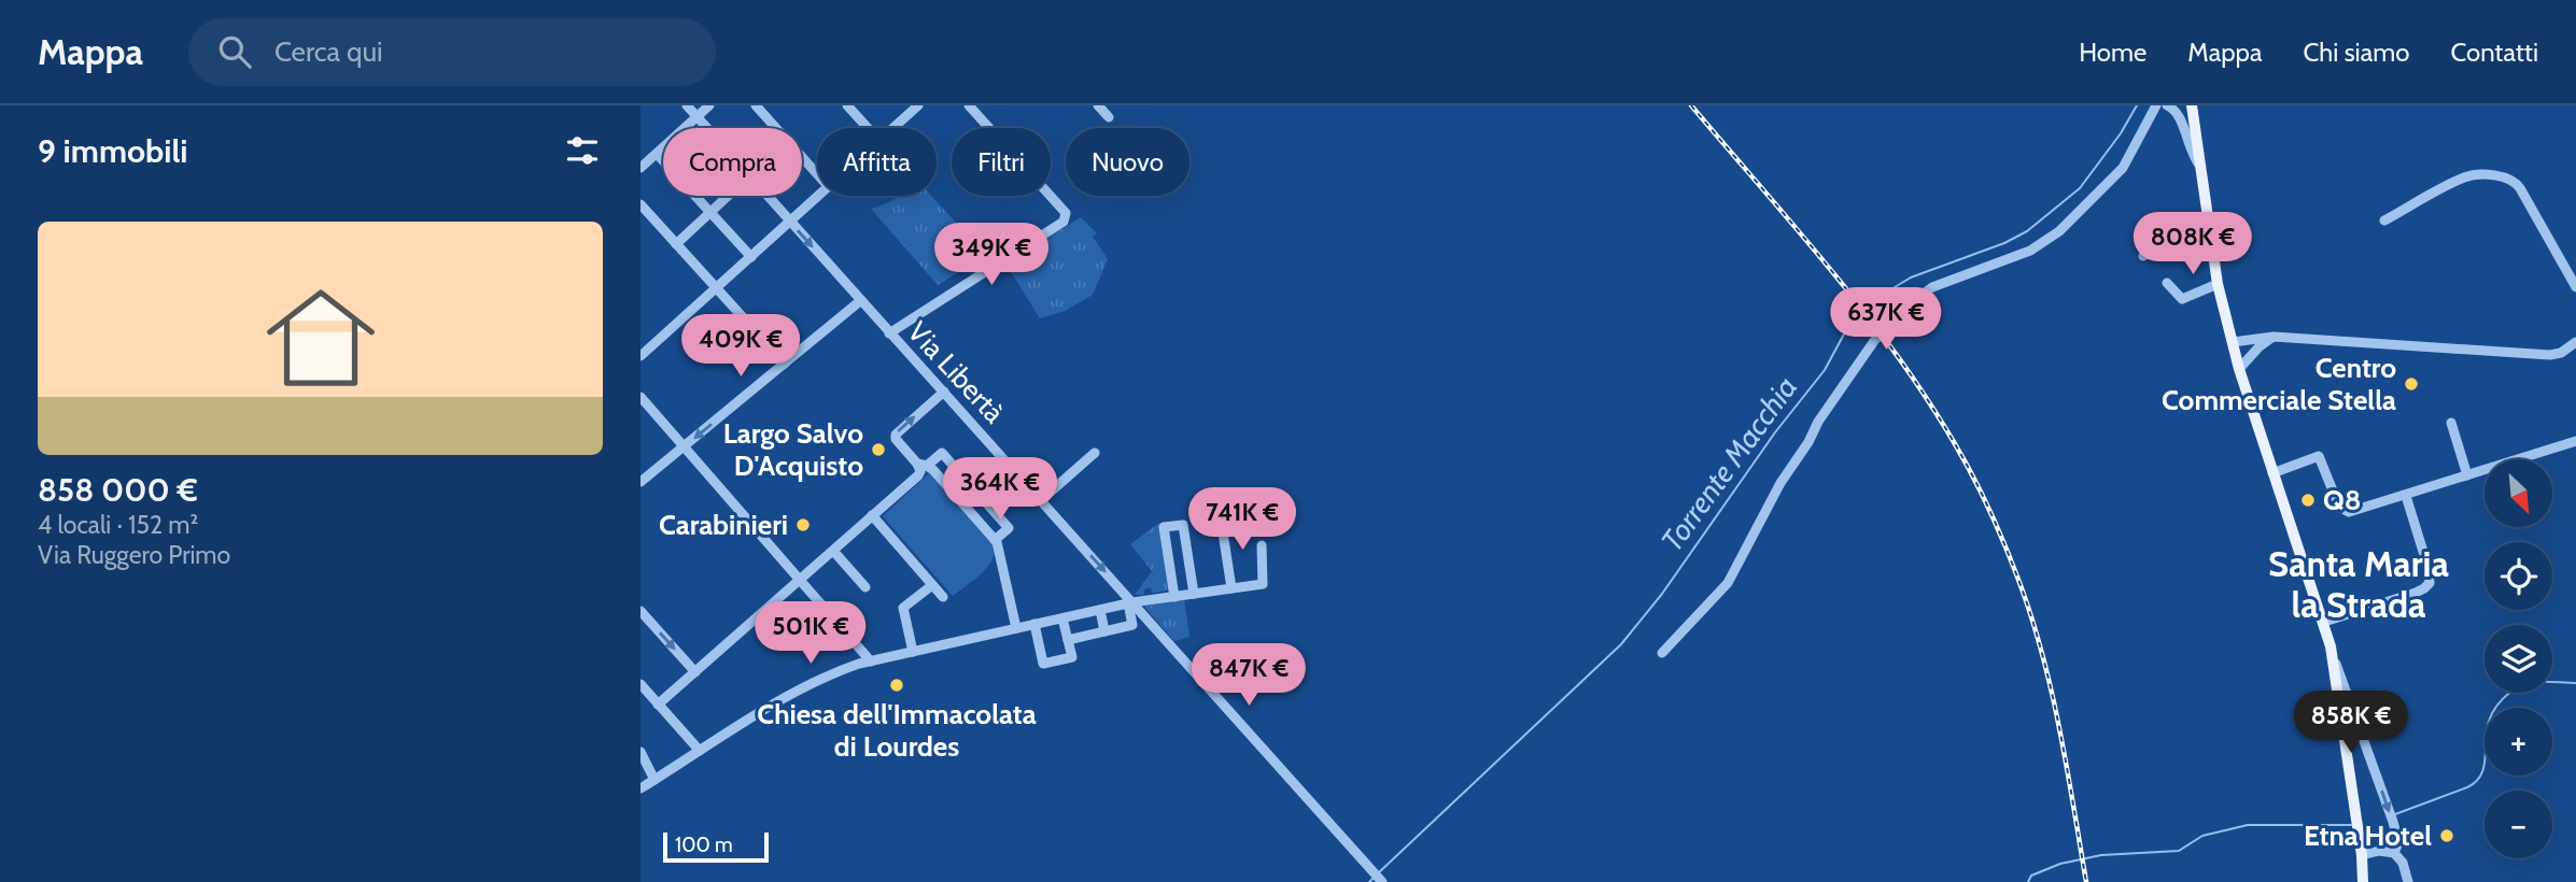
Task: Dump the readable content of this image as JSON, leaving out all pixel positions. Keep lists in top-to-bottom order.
{
  "streets": {
    "street": ["Via Libertà"]
  },
  "districts": ["Santa Maria la Strada"],
  "water": ["Torrente Macchia"],
  "places": [
    "Centro Commerciale Stella",
    "Largo Salvo D'Acquisto",
    "Q8",
    "Carabinieri",
    "Chiesa dell'Immacolata di Lourdes",
    "Etna Hotel"
  ],
  "scale_bar": "100 m",
  "north": "bottom right",
  "page": {
    "header": "Mappa",
    "search": "Cerca qui",
    "nav": [
      "Home",
      "Mappa",
      "Chi siamo",
      "Contatti"
    ],
    "heading": "9 immobili",
    "chip": [
      "Compra",
      "Affitta",
      "Filtri",
      "Nuovo"
    ],
    "list": [
      {
        "name": "858 000 €",
        "note": "4 locali · 152 m² · Via Ruggero Primo"
      }
    ],
    "price": [
      "808K €",
      "349K €",
      "637K €",
      "409K €",
      "364K €",
      "741K €",
      "501K €",
      "847K €",
      "858K €"
    ],
    "map_buttons": ["+", "−"],
    "scale": "100 m"
  }
}
